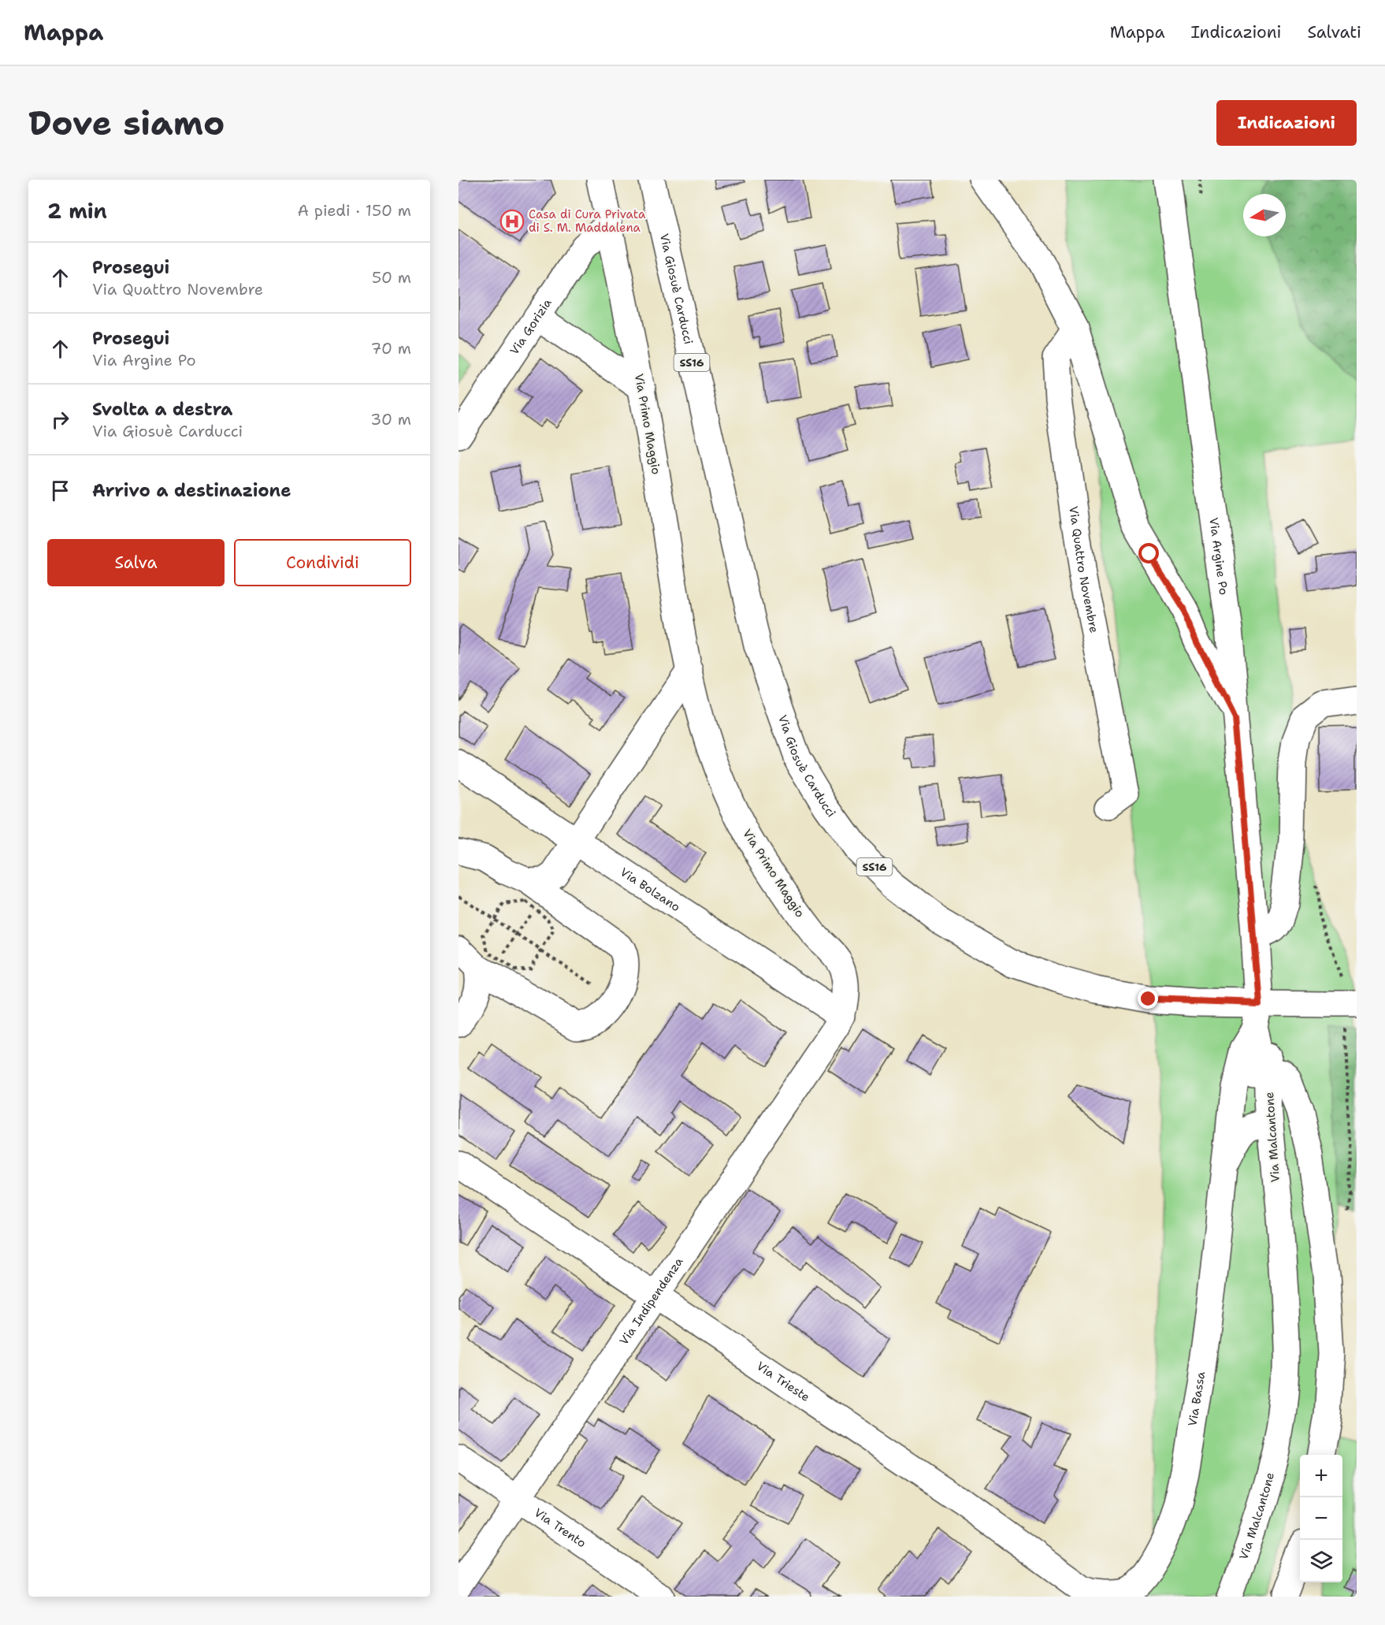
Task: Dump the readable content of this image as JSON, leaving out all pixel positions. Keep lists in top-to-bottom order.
{
  "streets": {
    "street": [
      "Via Giosuè Carducci",
      "Via Gorizia",
      "SS16",
      "Via Primo Maggio",
      "Via Argine Po",
      "Via Quattro Novembre",
      "Via Bolzano",
      "Via Malcantone",
      "Via Indipendenza",
      "Via Trieste",
      "Via Bassa",
      "Via Trento"
    ]
  },
  "crossings": [
    ["Via Giosuè Carducci", "Via Argine Po"],
    ["Via Gorizia", "Via Primo Maggio"],
    ["Via Primo Maggio", "Via Bolzano"],
    ["Via Primo Maggio", "Via Indipendenza"],
    ["Via Bolzano", "Via Indipendenza"],
    ["Via Indipendenza", "Via Trieste"],
    ["Via Indipendenza", "Via Trento"],
    ["Via Trieste", "Via Bassa"]
  ],
  "places": {
    "hospital": ["Casa di Cura Privata di S. M. Maddalena"]
  },
  "north": "left",
  "page": {
    "header": "Mappa",
    "nav": ["Mappa", "Indicazioni", "Salvati"],
    "buttons": [
      "Indicazioni",
      ["Salva", "Condividi"]
    ],
    "title": "Dove siamo",
    "heading": ["2 min", "A piedi · 150 m"],
    "list": [
      ["Prosegui", "Via Quattro Novembre", "50 m"],
      ["Prosegui", "Via Argine Po", "70 m"],
      ["Svolta a destra", "Via Giosuè Carducci", "30 m"],
      "Arrivo a destinazione"
    ],
    "map_buttons": ["+", "−"]
  }
}
